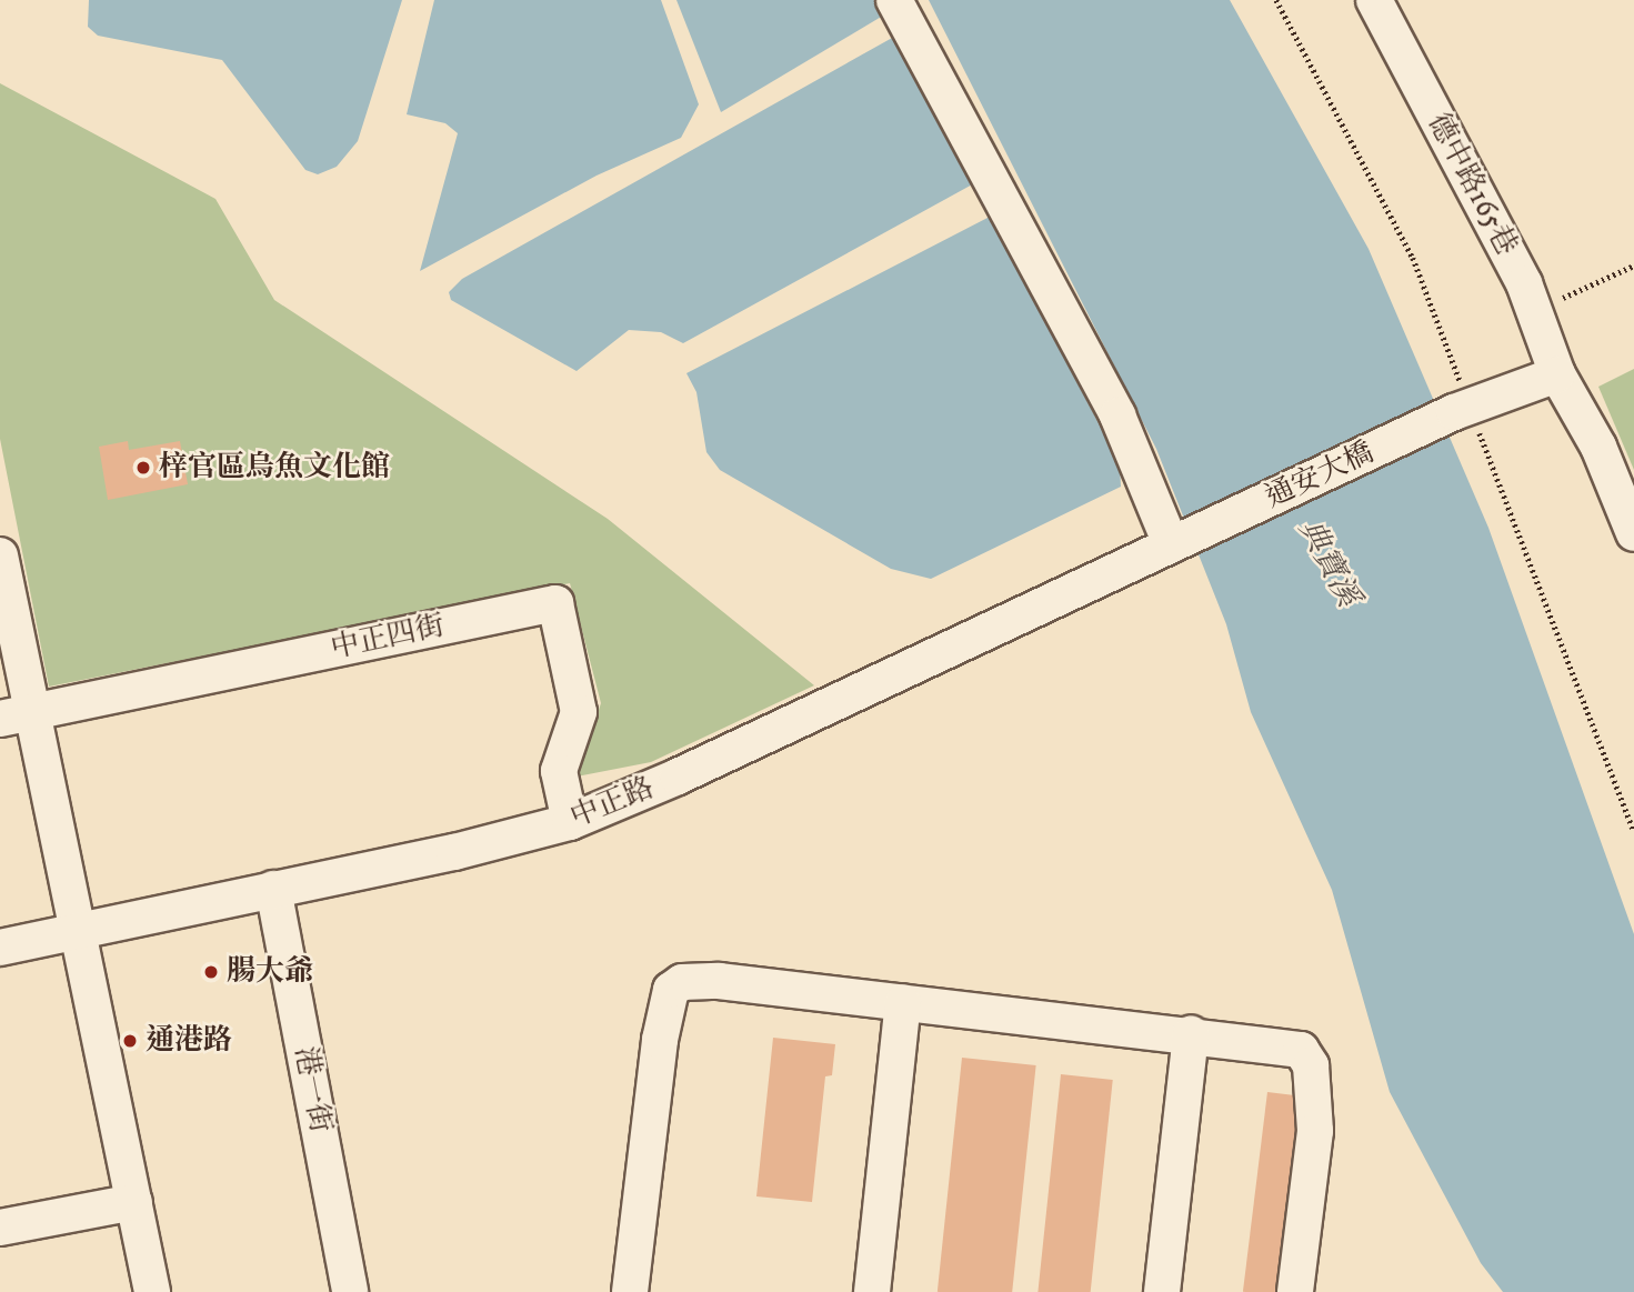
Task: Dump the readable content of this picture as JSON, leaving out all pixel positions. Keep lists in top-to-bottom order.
{
  "streets": {
    "street": [
      "德中路165巷",
      "通安大橋",
      "中正四街",
      "中正路",
      "港一街"
    ]
  },
  "crossings": [
    ["通安大橋", "中正路"],
    ["中正四街", "中正路"],
    ["中正路", "港一街"]
  ],
  "water": ["典寶溪"],
  "places": ["梓官區烏魚文化館", "腸大爺", "通港路"]
}
